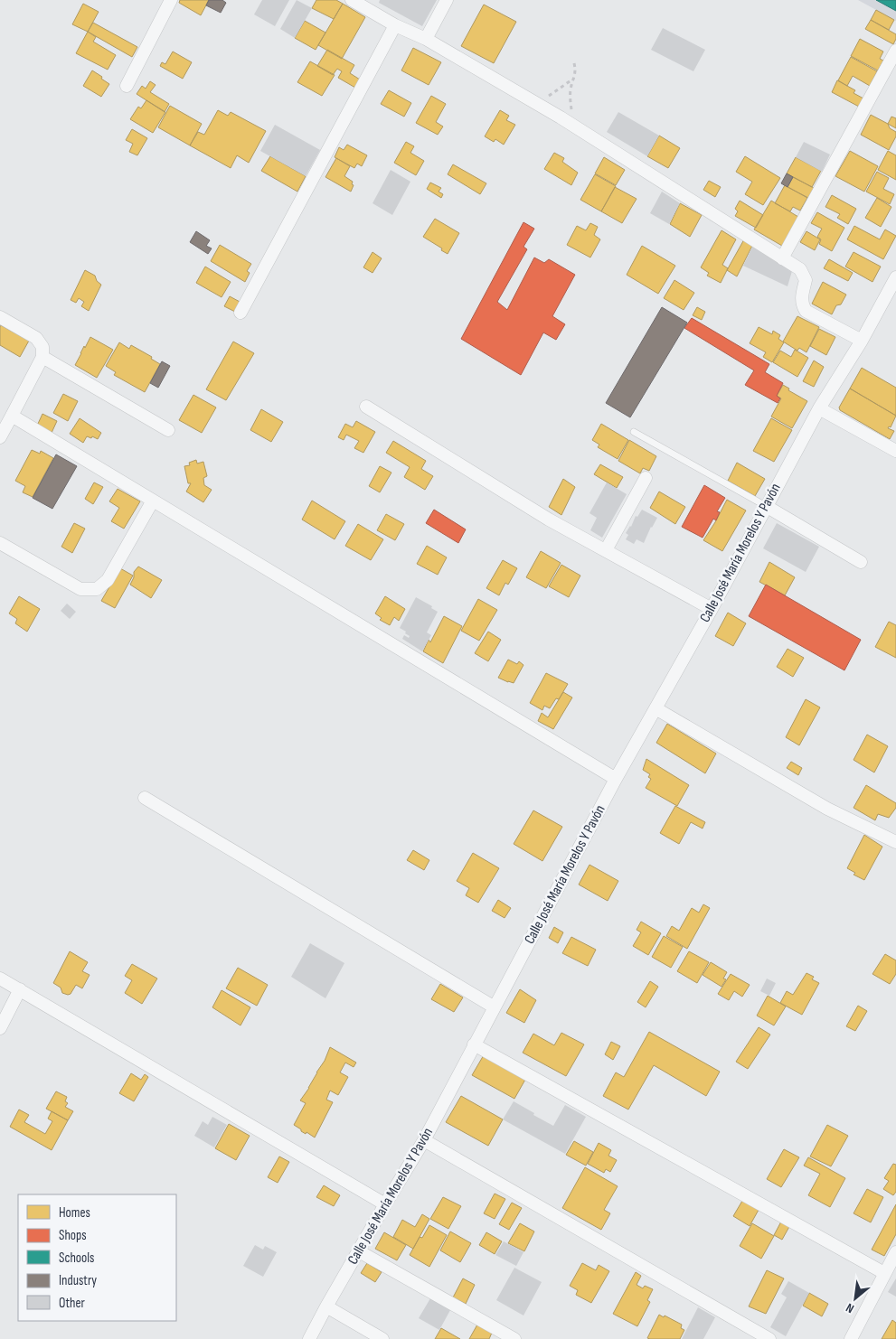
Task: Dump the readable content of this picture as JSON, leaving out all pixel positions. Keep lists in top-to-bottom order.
{
  "streets": {
    "street": ["Calle José María Morelos Y Pavón"]
  },
  "legend": [
    "Homes",
    "Shops",
    "Schools",
    "Industry",
    "Other"
  ],
  "north": "bottom left"
}
